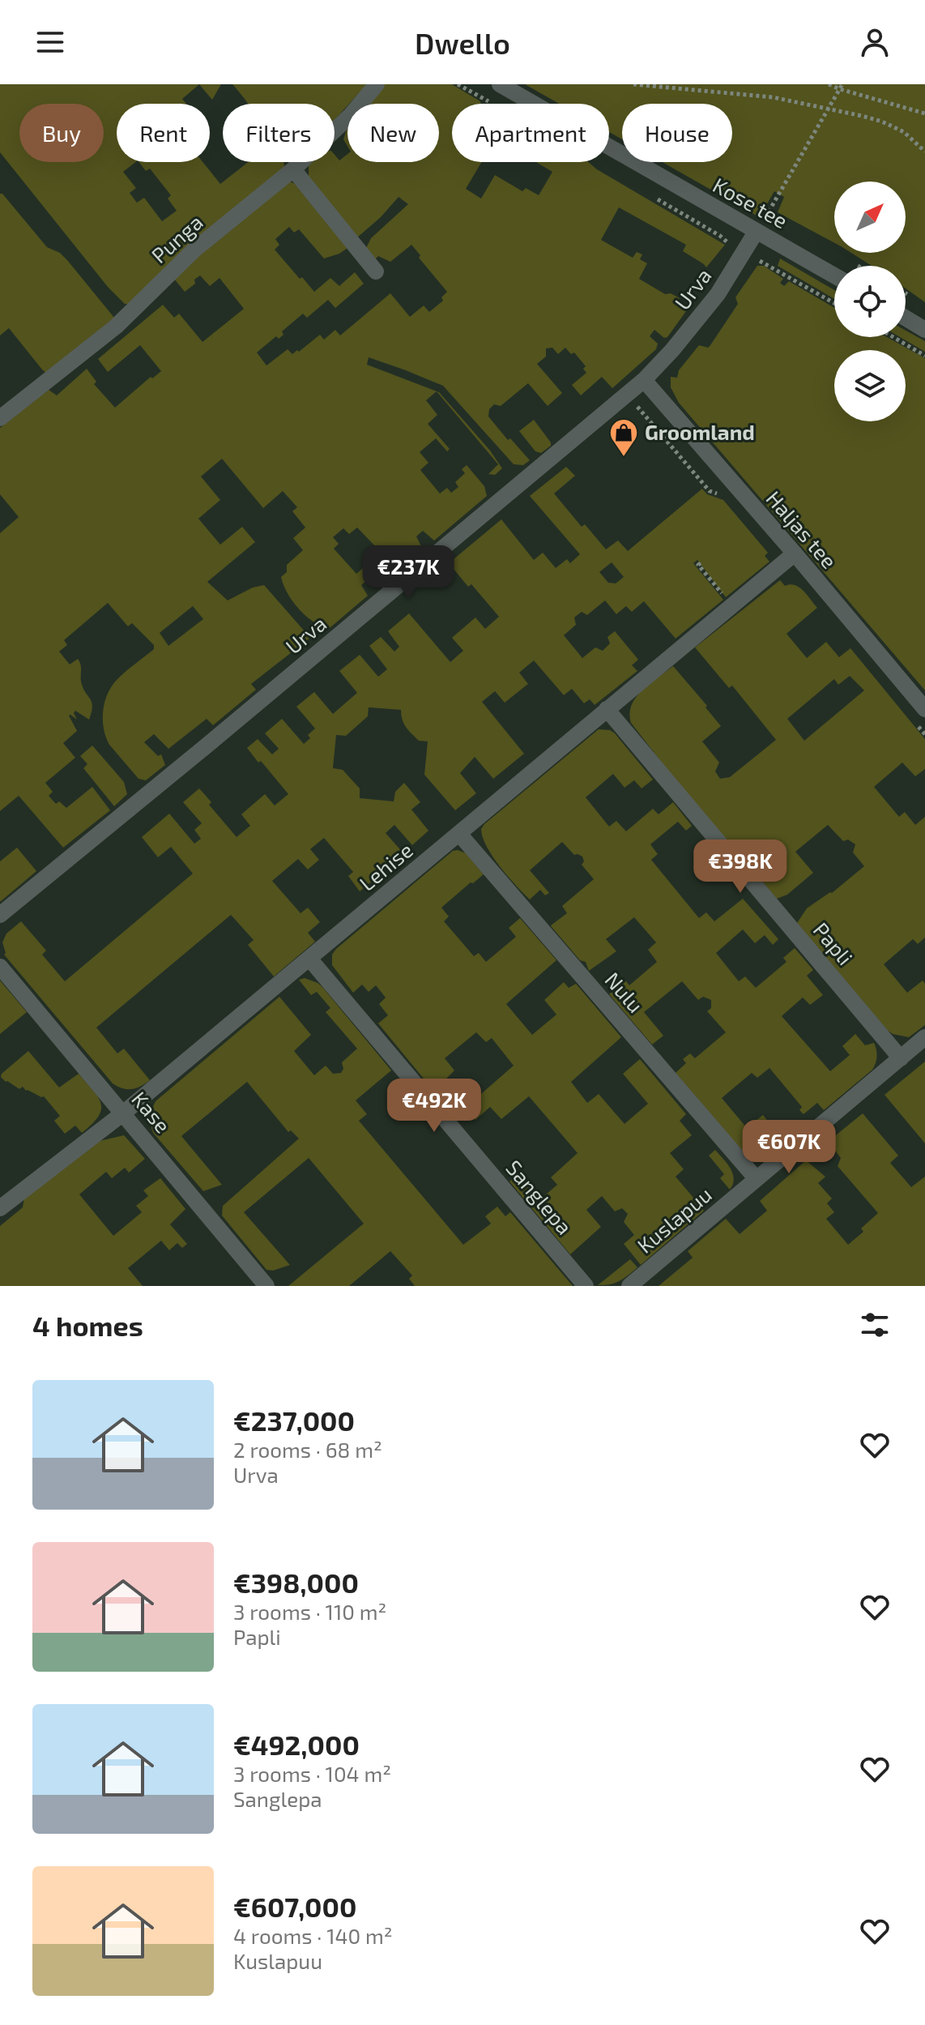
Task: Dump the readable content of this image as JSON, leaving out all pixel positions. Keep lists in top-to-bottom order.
{
  "streets": {
    "street": [
      "Kose tee",
      "Punga",
      "Urva",
      "Haljas tee",
      "Lehise",
      "Papli",
      "Nulu",
      "Kase",
      "Sanglepa",
      "Kuslapuu"
    ]
  },
  "crossings": [
    ["Kose tee", "Urva"],
    ["Urva", "Haljas tee"],
    ["Haljas tee", "Lehise"],
    ["Lehise", "Papli"],
    ["Lehise", "Nulu"],
    ["Lehise", "Kase"],
    ["Lehise", "Sanglepa"],
    ["Papli", "Kuslapuu"],
    ["Nulu", "Kuslapuu"]
  ],
  "places": {
    "shop": ["Groomland"]
  },
  "north": "top right",
  "page": {
    "header": "Dwello",
    "chip": [
      "Buy",
      "Rent",
      "Filters",
      "New",
      "Apartment",
      "House"
    ],
    "price": [
      "€237K",
      "€398K",
      "€492K",
      "€607K"
    ],
    "heading": "4 homes",
    "list": [
      {
        "name": "€237,000",
        "note": "2 rooms · 68 m² · Urva"
      },
      {
        "name": "€398,000",
        "note": "3 rooms · 110 m² · Papli"
      },
      {
        "name": "€492,000",
        "note": "3 rooms · 104 m² · Sanglepa"
      },
      {
        "name": "€607,000",
        "note": "4 rooms · 140 m² · Kuslapuu"
      }
    ]
  }
}
